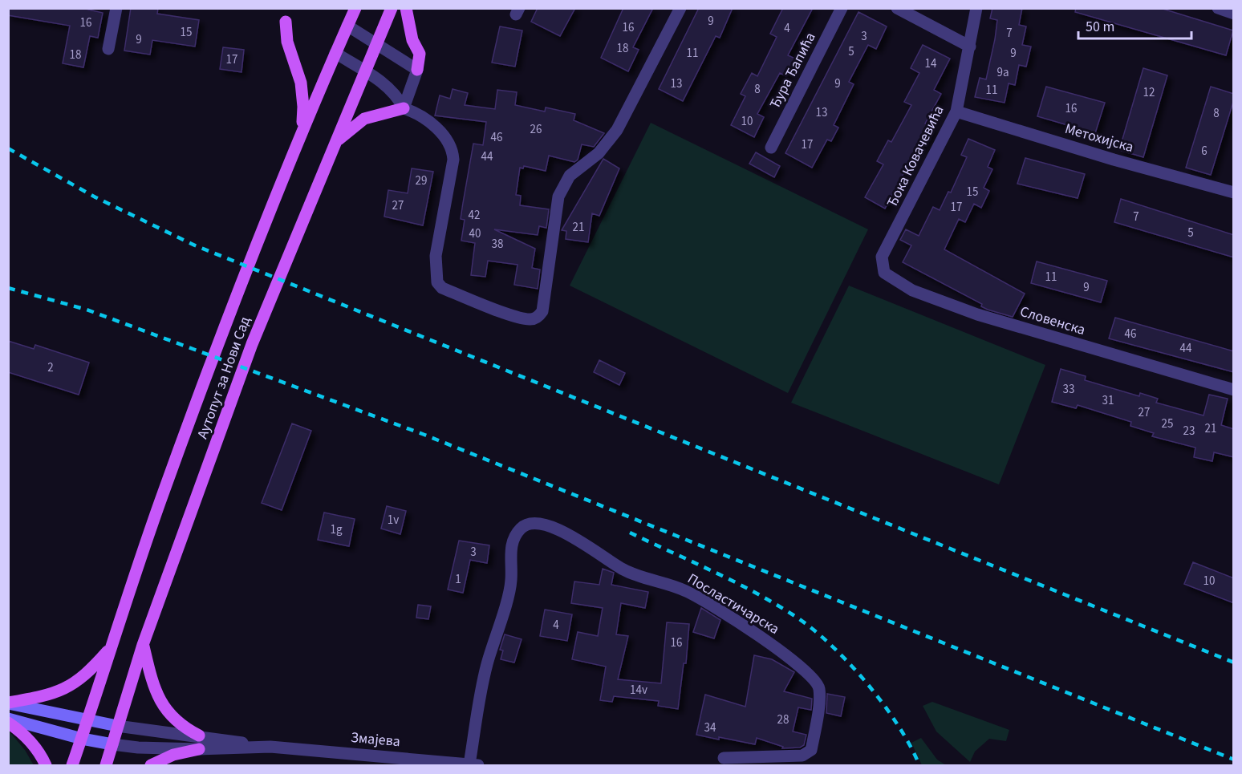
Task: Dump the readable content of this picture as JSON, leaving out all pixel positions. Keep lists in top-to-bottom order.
{
  "streets": {
    "main road": ["Аутопут за Нови Сад"],
    "street": [
      "Ђура Ђапића",
      "Метохијска",
      "Ђока Ковачевића",
      "Словенска",
      "Посластичарска",
      "Змајева"
    ]
  },
  "crossings": [
    ["Метохијска", "Ђока Ковачевића"],
    ["Ђока Ковачевића", "Словенска"],
    ["Аутопут за Нови Сад", "Змајева"],
    ["Посластичарска", "Змајева"]
  ],
  "house_numbers": [
    "9",
    "16",
    "16",
    "4",
    "15",
    "7",
    "3",
    "9",
    "18",
    "5",
    "11",
    "9",
    "18",
    "17",
    "14",
    "9a",
    "13",
    "9",
    "8",
    "11",
    "12",
    "16",
    "13",
    "8",
    "10",
    "26",
    "46",
    "17",
    "6",
    "44",
    "29",
    "15",
    "27",
    "17",
    "42",
    "7",
    "21",
    "5",
    "40",
    "38",
    "11",
    "9",
    "46",
    "44",
    "2",
    "33",
    "31",
    "27",
    "25",
    "21",
    "23",
    "1v",
    "1g",
    "3",
    "1",
    "10",
    "4",
    "16",
    "14v",
    "28",
    "34"
  ],
  "scale_bar": "50 m"
}
